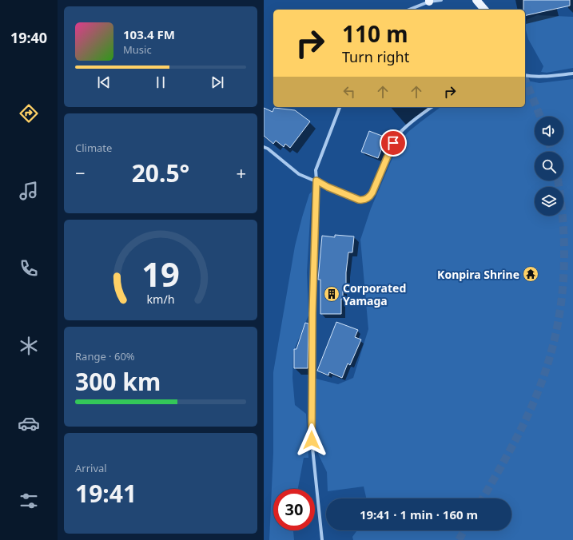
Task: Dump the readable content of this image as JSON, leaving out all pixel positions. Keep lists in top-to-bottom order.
{
  "places": {
    "temple": ["Konpira Shrine"],
    "building": ["Corporated Yamaga"]
  },
  "page": {
    "tabs": "19:40",
    "turn": ["110 m", "Turn right"],
    "song": ["103.4 FM", "Music"],
    "tile": [
      "Climate",
      ["Range · 60%", "300 km"],
      ["Arrival", "19:41"]
    ],
    "heat": ["−", "20.5°", "+"],
    "limit": "30",
    "trip": "19:41 · 1 min · 160 m",
    "gauge": ["19", "km/h"]
  }
}
